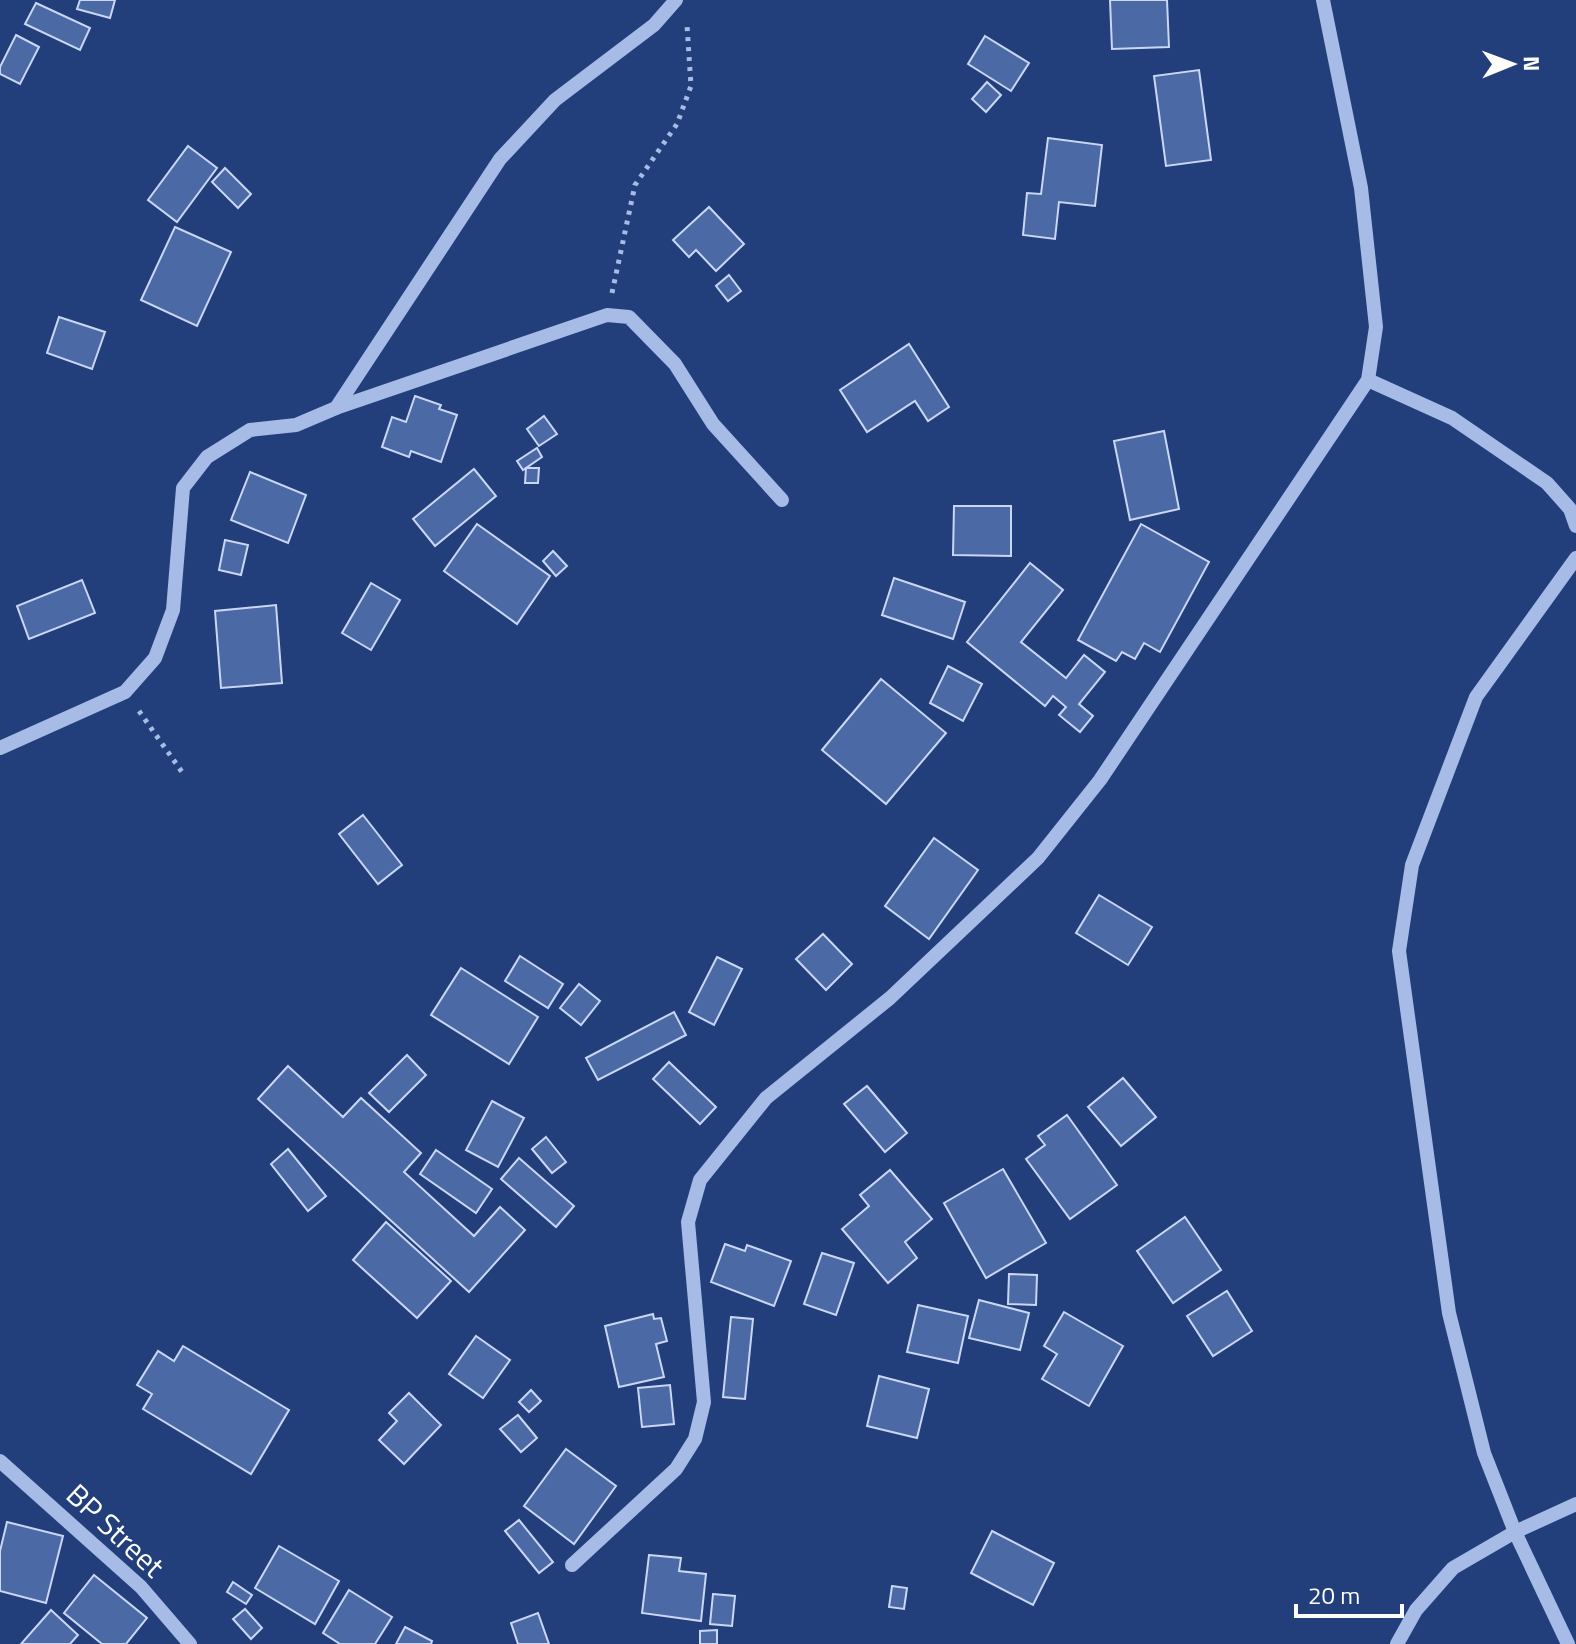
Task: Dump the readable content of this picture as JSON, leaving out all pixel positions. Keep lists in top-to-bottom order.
{
  "streets": {
    "street": ["BP Street"]
  },
  "scale_bar": "20 m",
  "north": "right"
}
